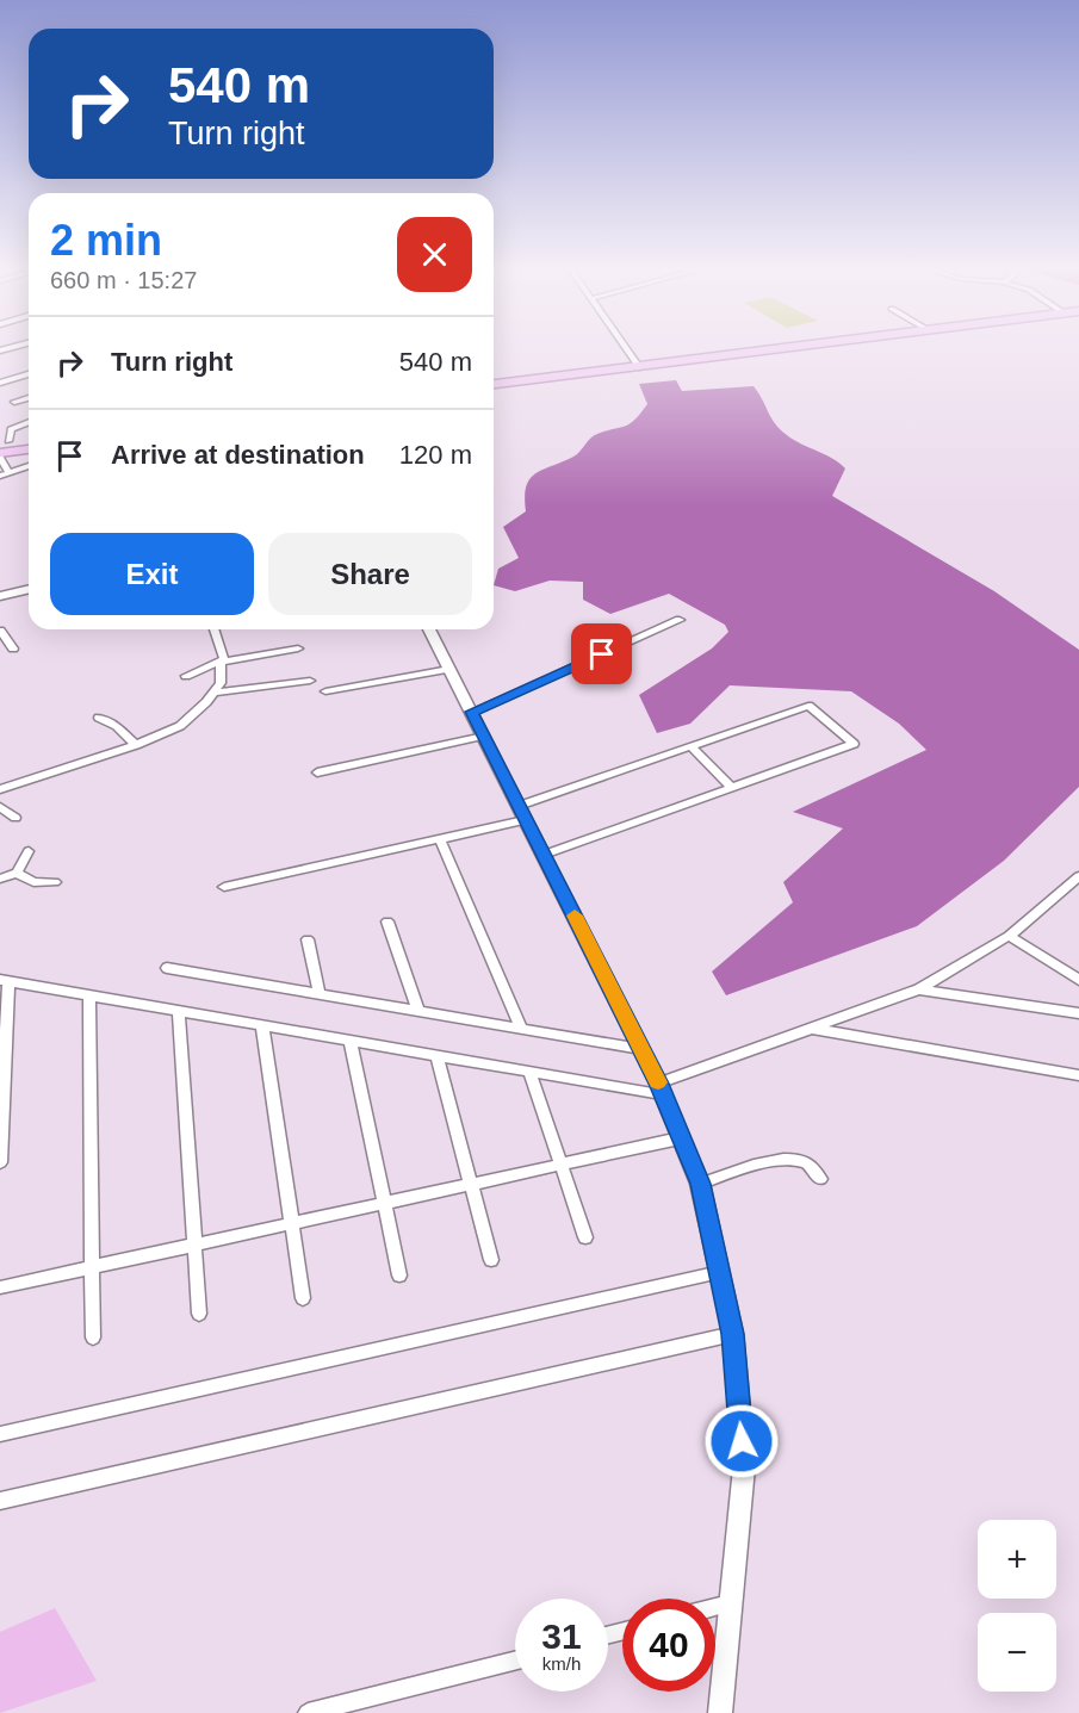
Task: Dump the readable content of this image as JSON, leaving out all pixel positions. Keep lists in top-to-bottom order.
{
  "page": {
    "turn": ["540 m", "Turn right"],
    "heading": ["2 min", "660 m · 15:27"],
    "list": [
      {
        "name": "Turn right",
        "value": "540 m"
      },
      {
        "name": "Arrive at destination",
        "value": "120 m"
      }
    ],
    "buttons": ["Exit", "Share"],
    "map_buttons": ["+", "−"],
    "speed": "31 km/h",
    "limit": "40"
  }
}
